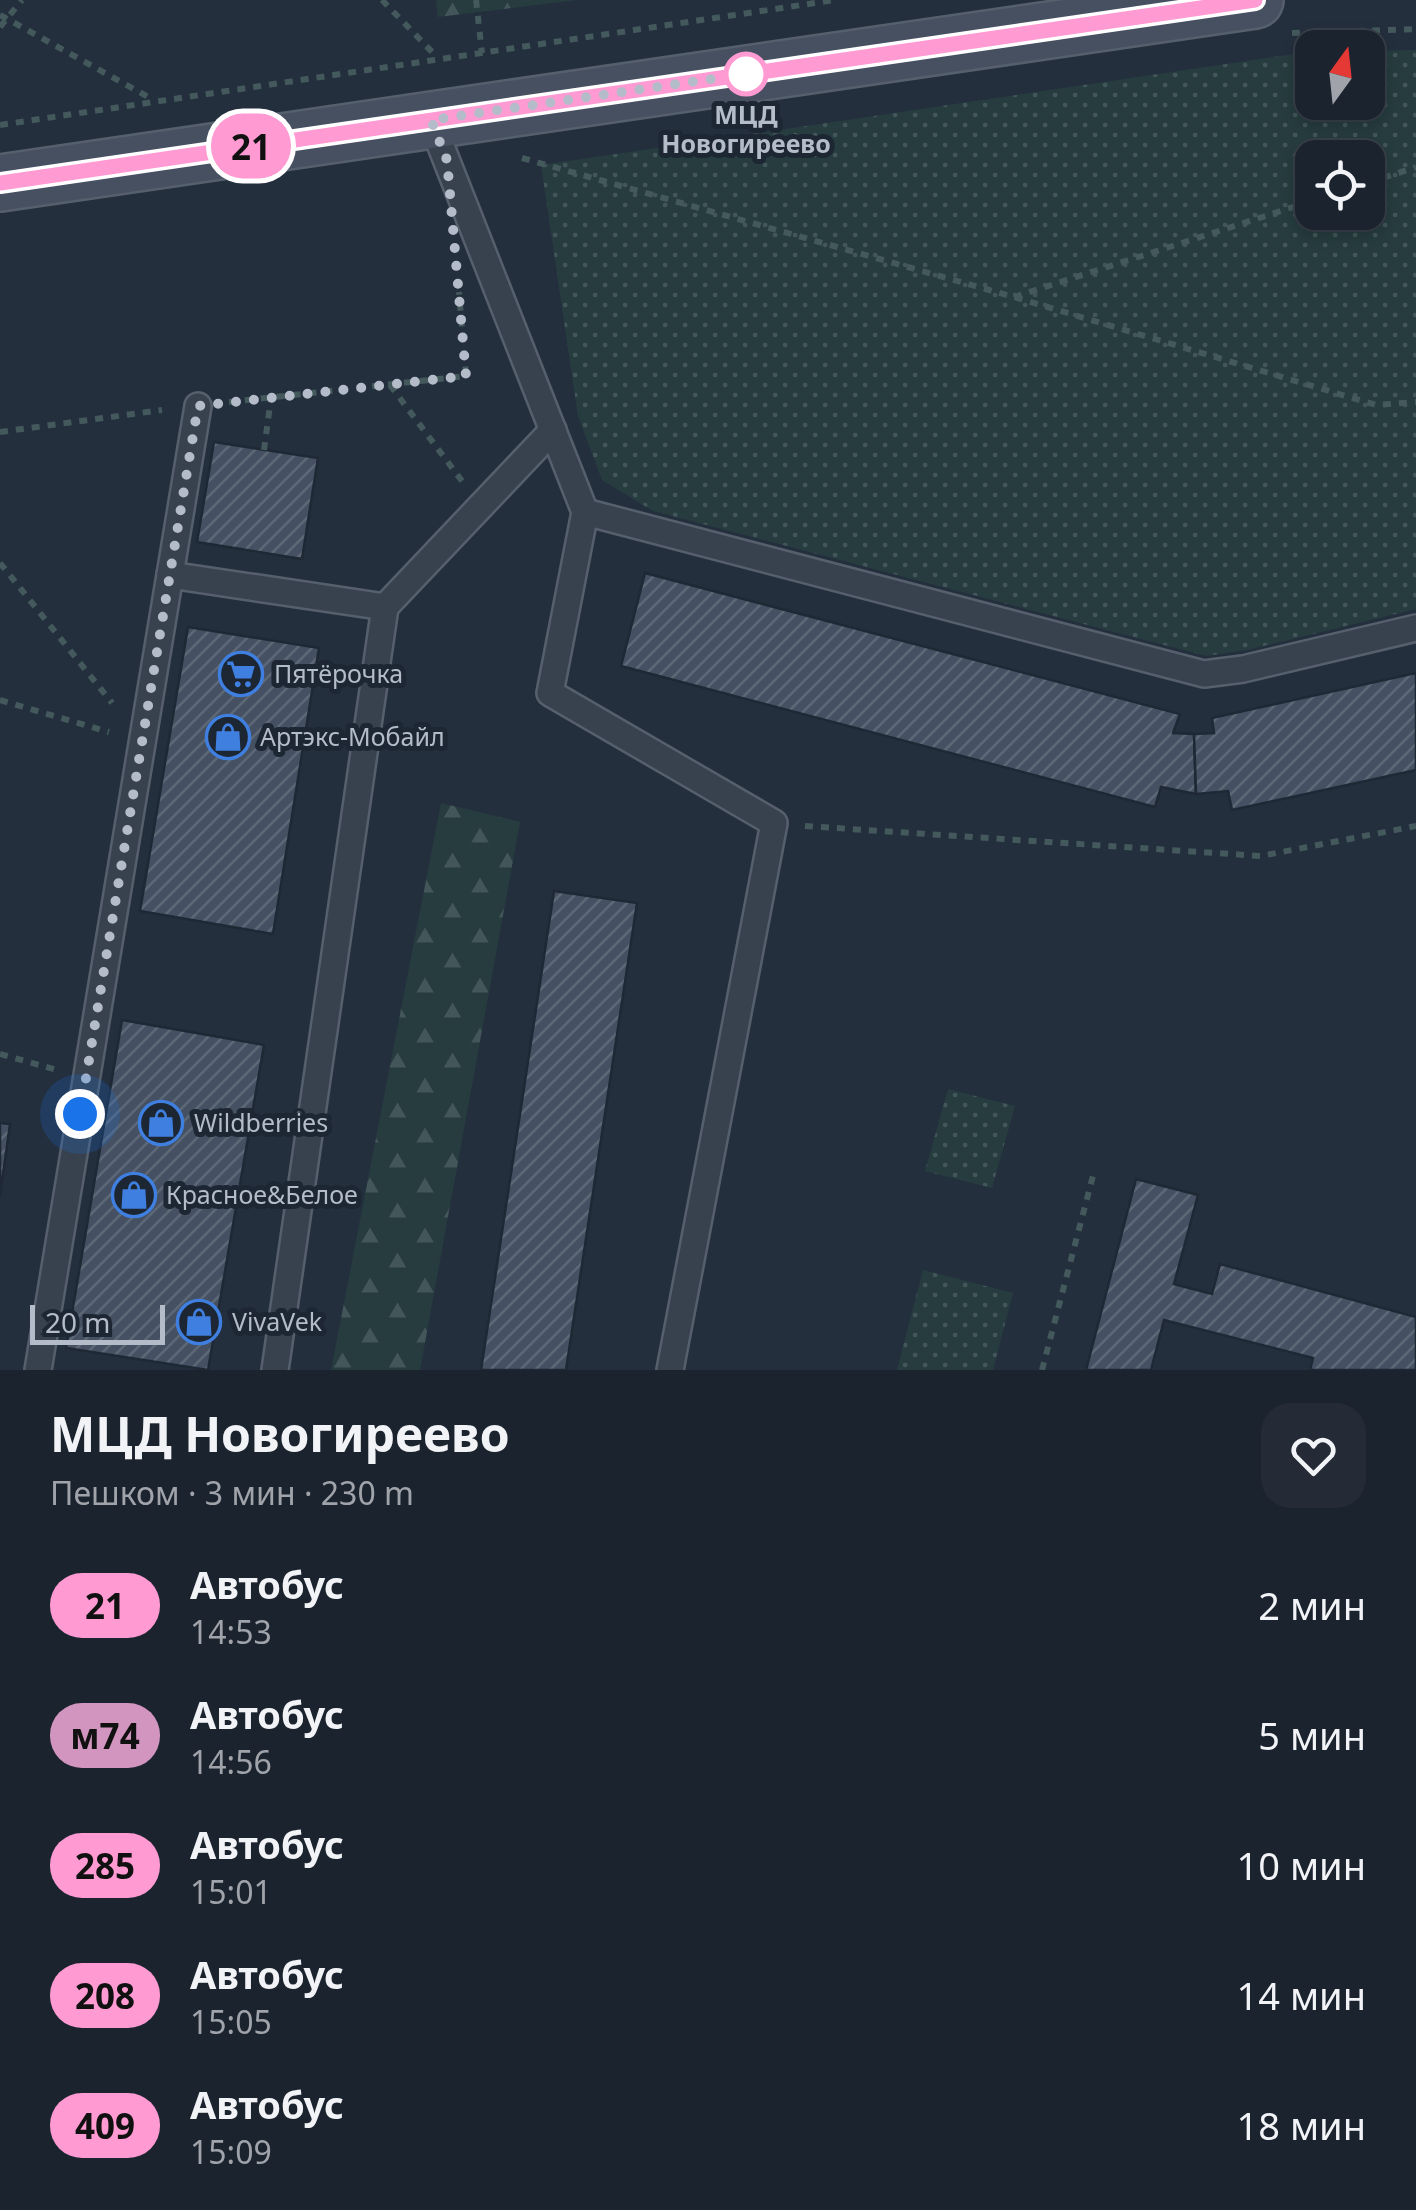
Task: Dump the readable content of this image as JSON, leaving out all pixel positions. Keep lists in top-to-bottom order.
{
  "places": {
    "other": ["МЦД Новогиреево"],
    "supermarket": ["Пятёрочка"],
    "shop": [
      "Артэкс-Мобайл",
      "Wildberries",
      "Красное&Белое",
      "VivaVek"
    ]
  },
  "lines": ["bus line 21"],
  "scale_bar": "20 m",
  "north": "top",
  "page": {
    "on_map": "21",
    "scale": "20 m",
    "heading": ["МЦД Новогиреево", "Пешком · 3 мин · 230 m"],
    "list": [
      {
        "mark": "21",
        "name": "Автобус",
        "note": "14:53",
        "value": "2 мин"
      },
      {
        "mark": "м74",
        "name": "Автобус",
        "note": "14:56",
        "value": "5 мин"
      },
      {
        "mark": "285",
        "name": "Автобус",
        "note": "15:01",
        "value": "10 мин"
      },
      {
        "mark": "208",
        "name": "Автобус",
        "note": "15:05",
        "value": "14 мин"
      },
      {
        "mark": "409",
        "name": "Автобус",
        "note": "15:09",
        "value": "18 мин"
      }
    ]
  }
}
